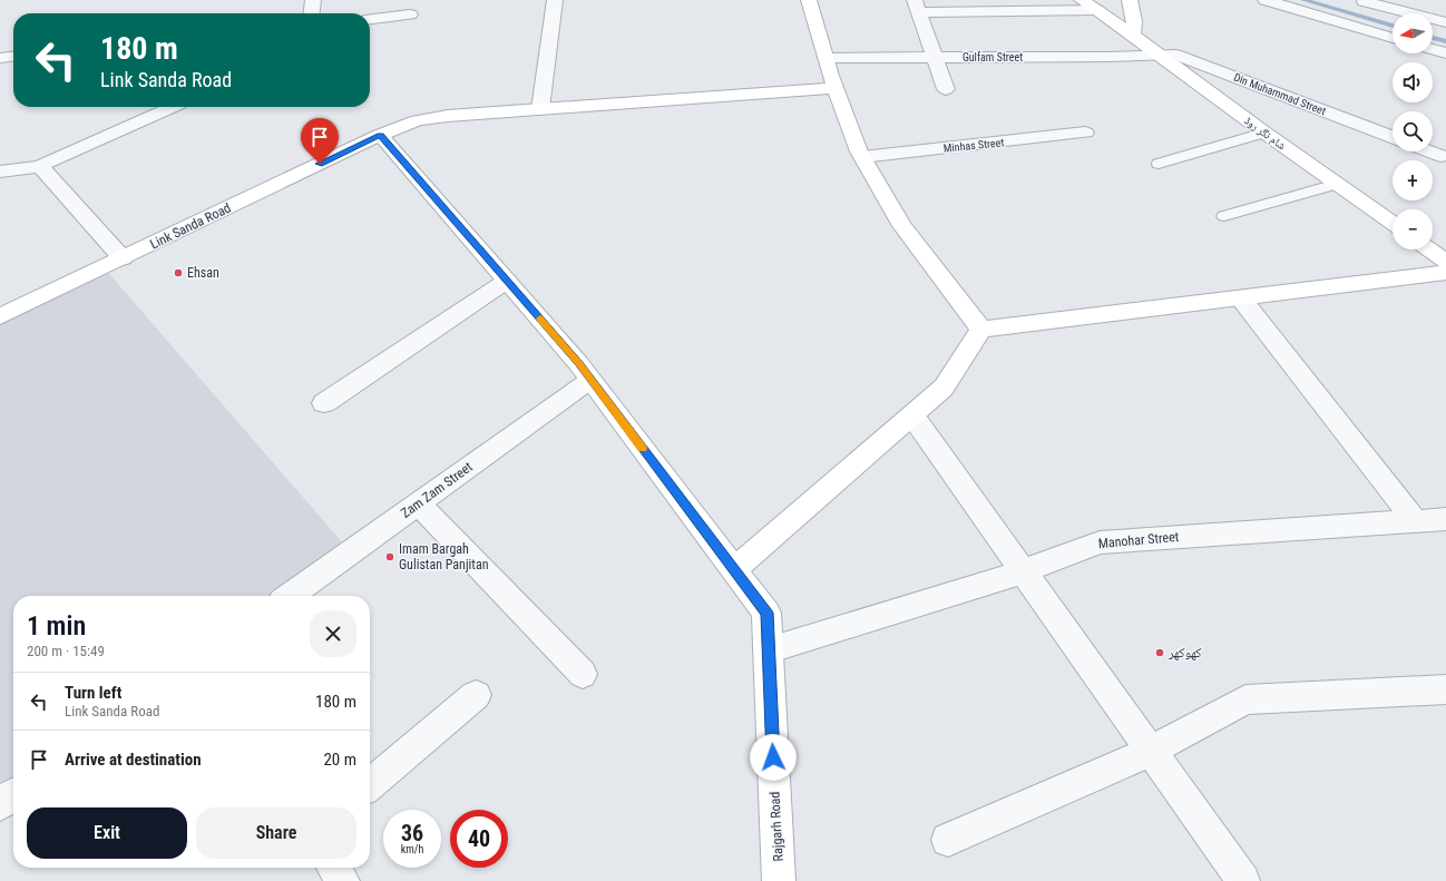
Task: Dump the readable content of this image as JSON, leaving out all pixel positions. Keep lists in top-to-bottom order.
{
  "streets": {
    "street": [
      "Gulfam Street",
      "Din Muhammad Street",
      "شام نگر روڈ",
      "Minhas Street",
      "Link Sanda Road",
      "Zam Zam Street",
      "Manohar Street",
      "Rajgarh Road"
    ]
  },
  "crossings": [
    ["Gulfam Street", "Din Muhammad Street"],
    ["Gulfam Street", "شام نگر روڈ"],
    ["Din Muhammad Street", "شام نگر روڈ"],
    ["Link Sanda Road", "Rajgarh Road"],
    ["Zam Zam Street", "Rajgarh Road"],
    ["Manohar Street", "Rajgarh Road"]
  ],
  "places": ["Ehsan", "Imam Bargah Gulistan Panjitan", "کھوکھر"],
  "north": "left",
  "page": {
    "map_buttons": ["+", "−"],
    "turn": ["180 m", "Link Sanda Road"],
    "heading": ["1 min", "200 m · 15:49"],
    "list": [
      {
        "name": "Turn left",
        "note": "Link Sanda Road",
        "value": "180 m"
      },
      {
        "name": "Arrive at destination",
        "value": "20 m"
      }
    ],
    "buttons": ["Exit", "Share"],
    "speed": "36 km/h",
    "limit": "40"
  }
}
